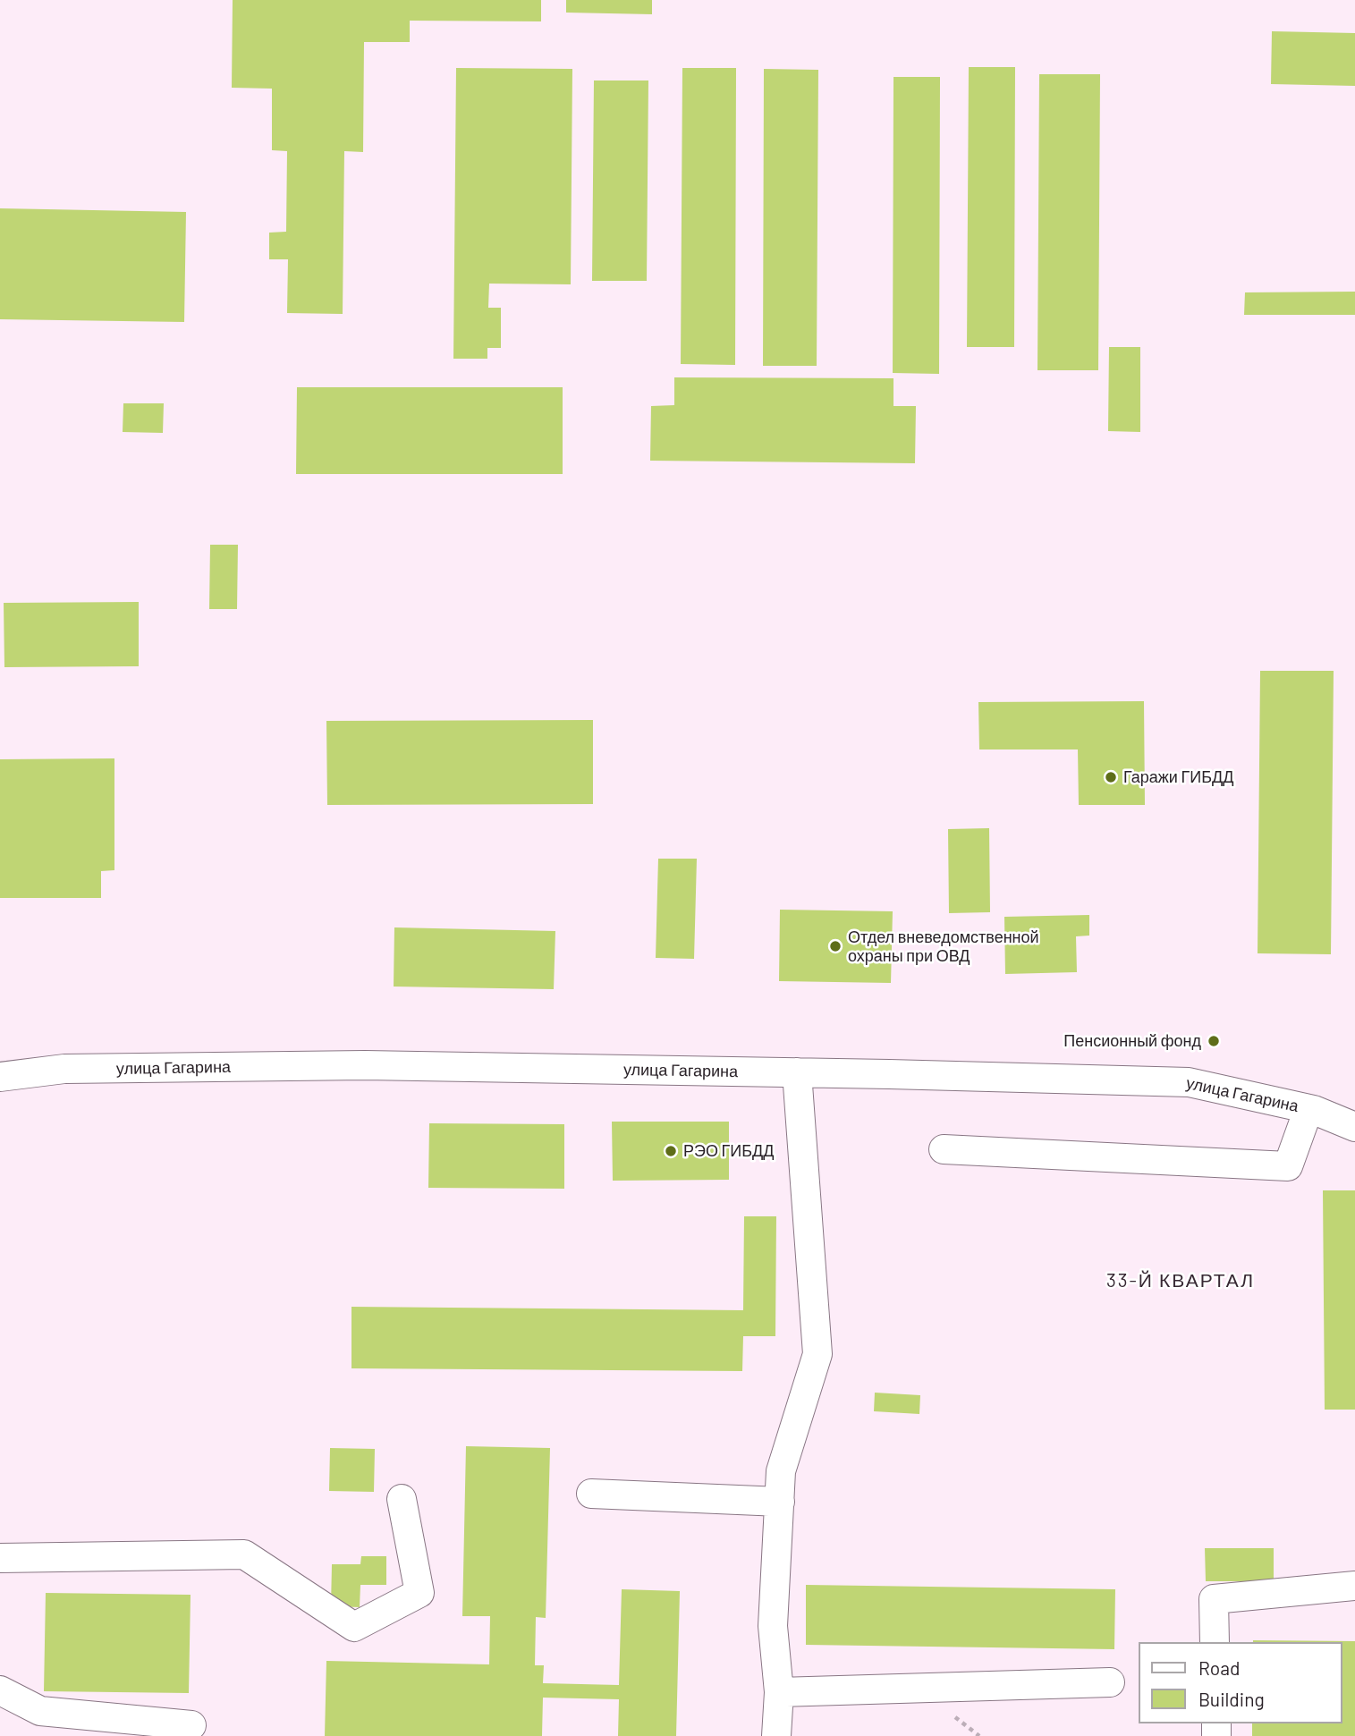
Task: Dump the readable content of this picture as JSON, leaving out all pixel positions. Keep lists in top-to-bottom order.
{
  "streets": {
    "street": ["улица Гагарина"]
  },
  "districts": ["33-Й КВАРТАЛ"],
  "places": [
    "Гаражи ГИБДД",
    "Отдел вневедомственной охраны при ОВД",
    "Пенсионный фонд",
    "РЭО ГИБДД"
  ],
  "legend": ["Road", "Building"]
}
